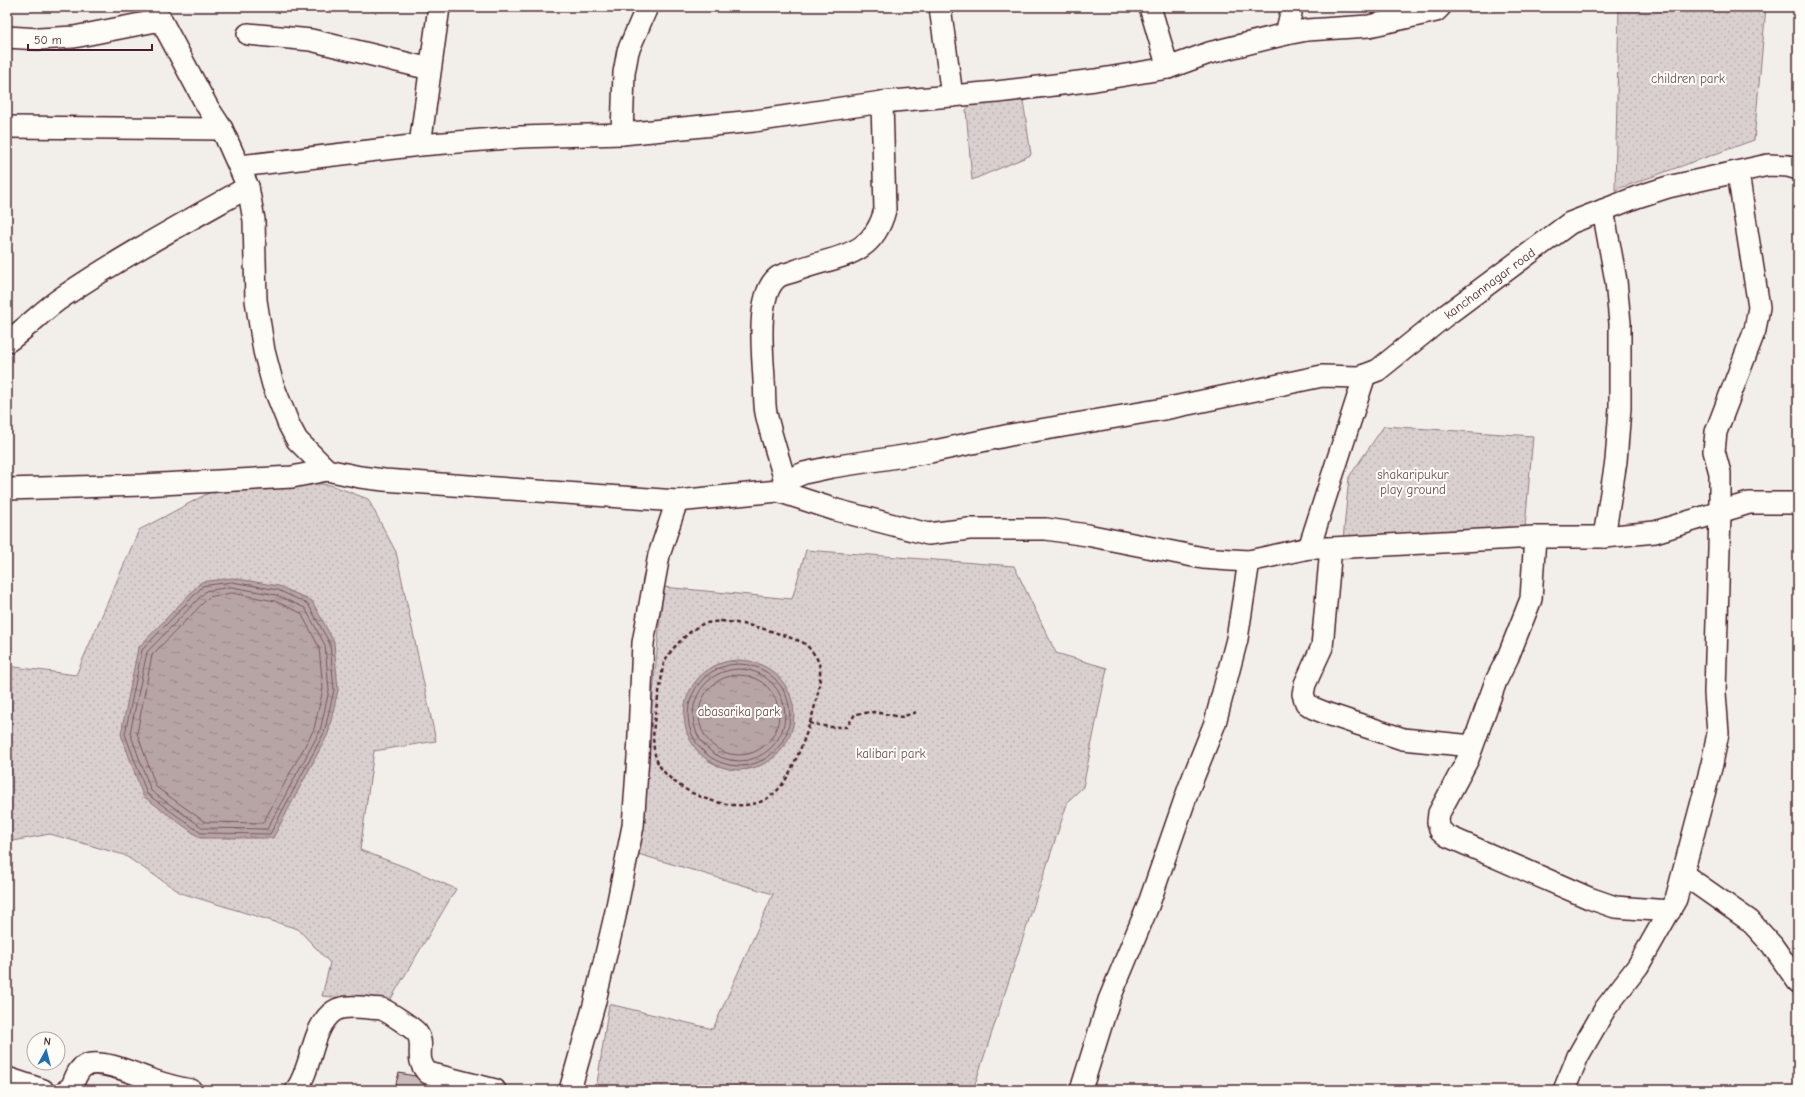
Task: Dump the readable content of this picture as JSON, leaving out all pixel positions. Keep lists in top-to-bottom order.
{
  "streets": {
    "street": ["kanchannagar road"]
  },
  "parks": [
    "children park",
    "shakaripukur play ground",
    "abasarika park",
    "kalibari park"
  ],
  "scale_bar": "50 m",
  "north": "top"
}
